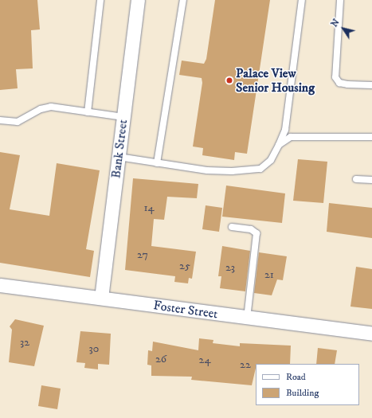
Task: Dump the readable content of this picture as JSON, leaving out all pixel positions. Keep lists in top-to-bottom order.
{
  "streets": {
    "street": ["Bank Street", "Foster Street"]
  },
  "crossings": [
    ["Bank Street", "Foster Street"]
  ],
  "places": ["Palace View Senior Housing"],
  "house_numbers": [
    "14",
    "27",
    "25",
    "23",
    "21",
    "32",
    "30",
    "26",
    "24",
    "22"
  ],
  "legend": ["Road", "Building"],
  "north": "top left"
}
